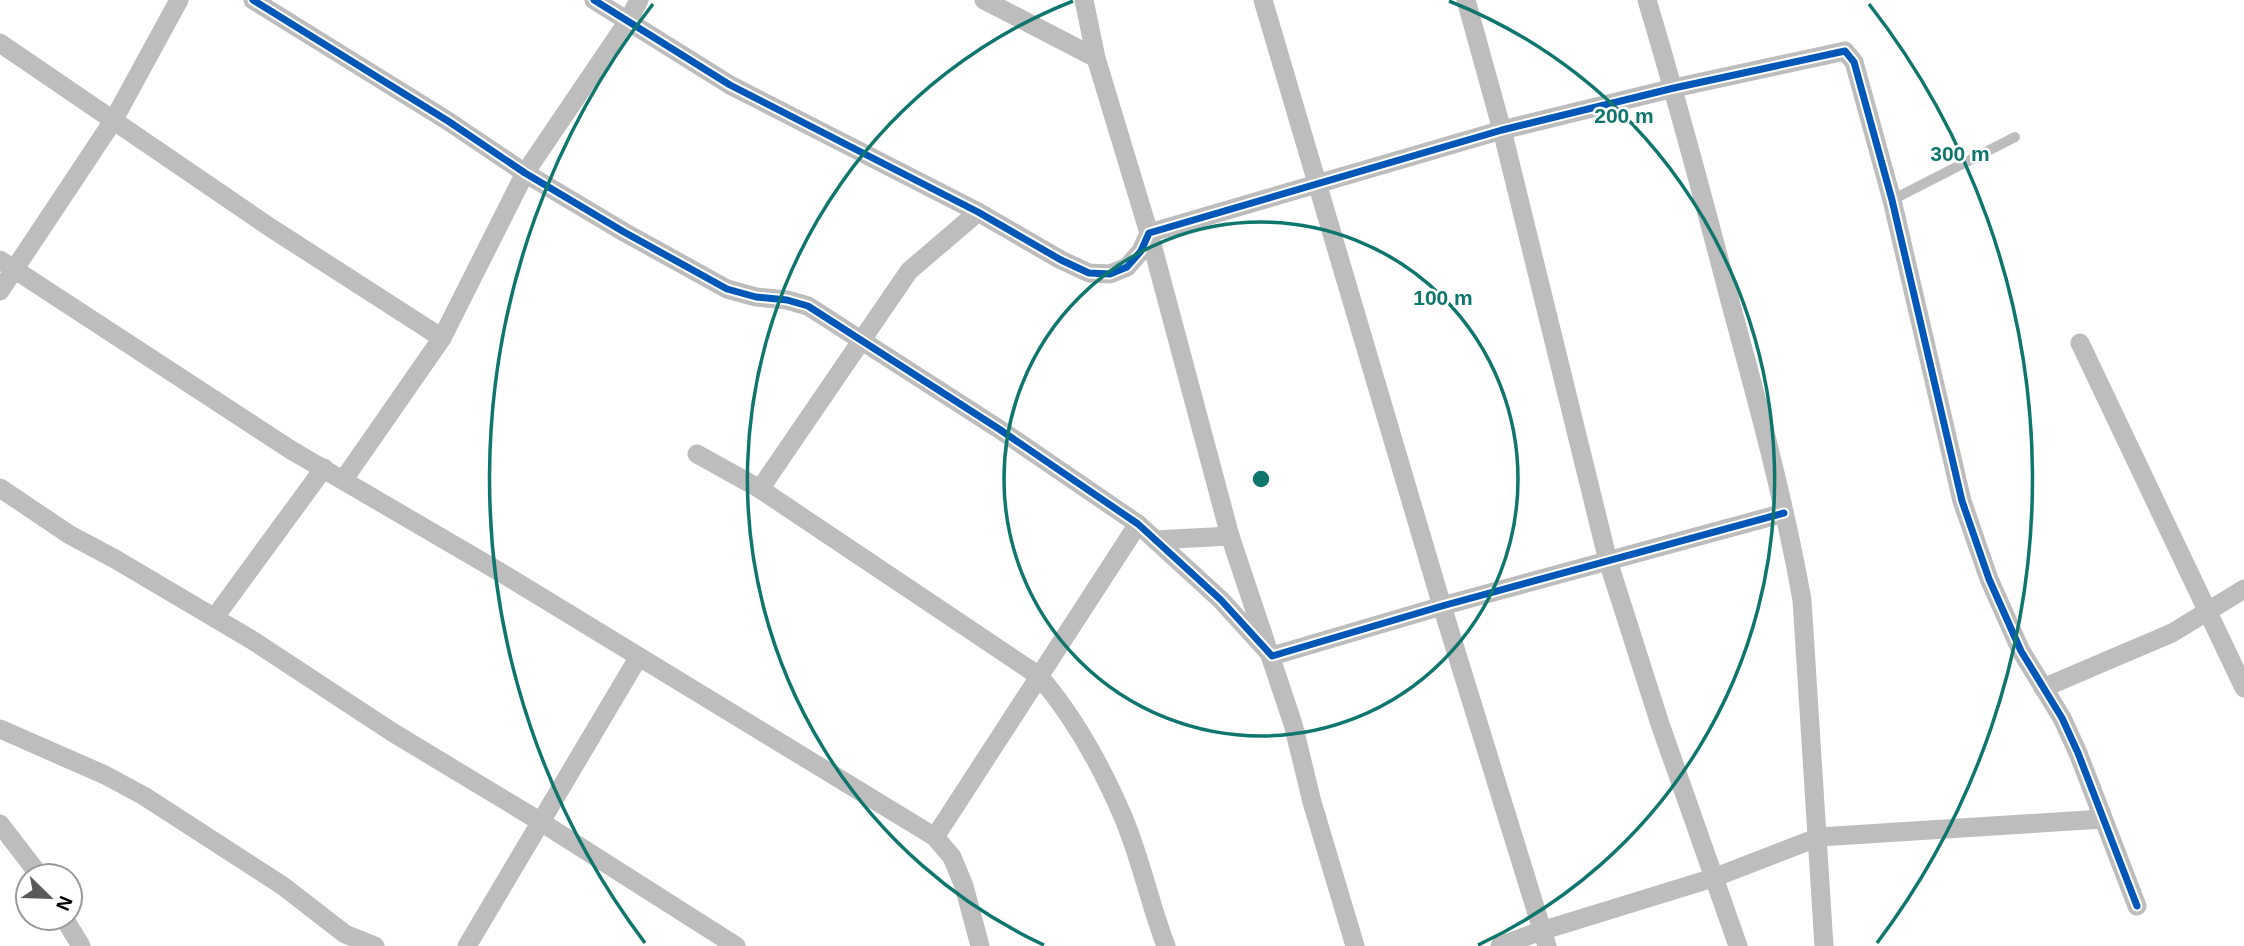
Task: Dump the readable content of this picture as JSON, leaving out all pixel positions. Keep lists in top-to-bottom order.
{
  "north": "bottom right",
  "rings": ["200 m", "300 m", "100 m"]
}
